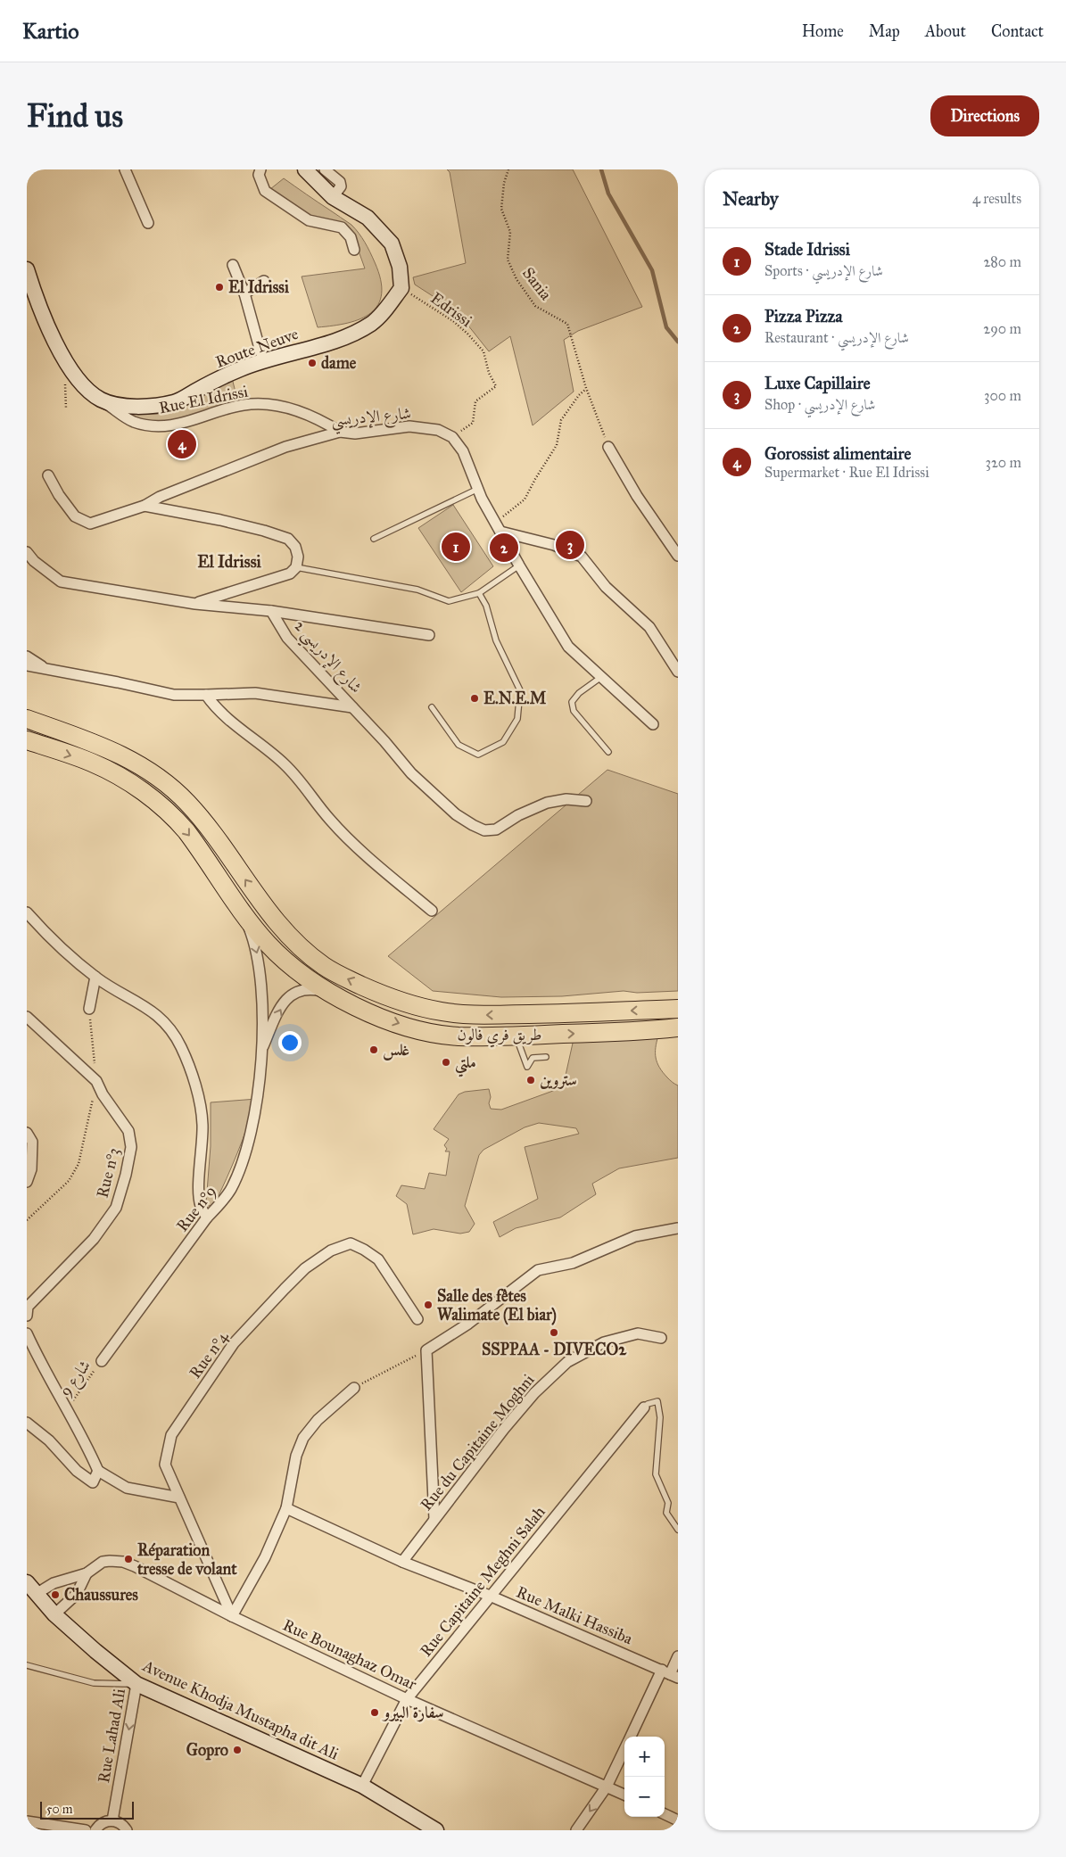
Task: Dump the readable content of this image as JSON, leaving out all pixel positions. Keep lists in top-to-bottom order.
{
  "streets": {
    "highway": ["طريق فري فالون"],
    "main road": ["Route Neuve", "Avenue Khodja Mustapha dit Ali"],
    "street": [
      "Rue El Idrissi",
      "شارع الإدريسي",
      "شارع الإدريسي 2",
      "Rue n°3",
      "Rue n°9",
      "Rue n°4",
      "Rue du Capitaine Moghni",
      "Rue Capitaine Meghni Salah",
      "Rue Malki Hassiba",
      "Rue Bounaghaz Omar",
      "Rue Lahad Ali"
    ],
    "path": ["Sania", "Edrissi", "شارع 9"]
  },
  "crossings": [
    ["Edrissi", "Route Neuve"],
    ["Edrissi", "شارع الإدريسي"],
    ["Route Neuve", "Rue El Idrissi"],
    ["Rue El Idrissi", "شارع الإدريسي"],
    ["طريق فري فالون", "Rue n°9"],
    ["Rue n°9", "شارع 9"],
    ["Rue n°4", "Rue Bounaghaz Omar"],
    ["Rue du Capitaine Moghni", "Rue Malki Hassiba"],
    ["Rue Capitaine Meghni Salah", "Rue Malki Hassiba"],
    ["Rue Capitaine Meghni Salah", "Rue Bounaghaz Omar"],
    ["Rue Capitaine Meghni Salah", "Avenue Khodja Mustapha dit Ali"],
    ["Avenue Khodja Mustapha dit Ali", "Rue Lahad Ali"]
  ],
  "one_way": ["Rue Lahad Ali"],
  "districts": ["El Idrissi"],
  "places": [
    "El Idrissi",
    "dame",
    "E.N.E.M",
    "غلس",
    "ملتي",
    "ستروين",
    "Salle des fêtes Walimate (El biar)",
    "SSPPAA - DIVECO2",
    "Réparation tresse de volant",
    "Chaussures",
    "سفارة البيرو",
    "Gopro"
  ],
  "scale_bar": "50 m",
  "page": {
    "header": "Kartio",
    "nav": [
      "Home",
      "Map",
      "About",
      "Contact"
    ],
    "buttons": "Directions",
    "title": "Find us",
    "heading": ["Nearby", "4 results"],
    "list": [
      {
        "mark": "1",
        "name": "Stade Idrissi",
        "note": "Sports · شارع الإدريسي",
        "value": "280 m"
      },
      {
        "mark": "2",
        "name": "Pizza Pizza",
        "note": "Restaurant · شارع الإدريسي",
        "value": "290 m"
      },
      {
        "mark": "3",
        "name": "Luxe Capillaire",
        "note": "Shop · شارع الإدريسي",
        "value": "300 m"
      },
      {
        "mark": "4",
        "name": "Gorossist alimentaire",
        "note": "Supermarket · Rue El Idrissi",
        "value": "320 m"
      }
    ],
    "pins": [
      "4",
      "3",
      "1",
      "2"
    ],
    "map_buttons": ["+", "−"],
    "scale": "50 m"
  }
}
